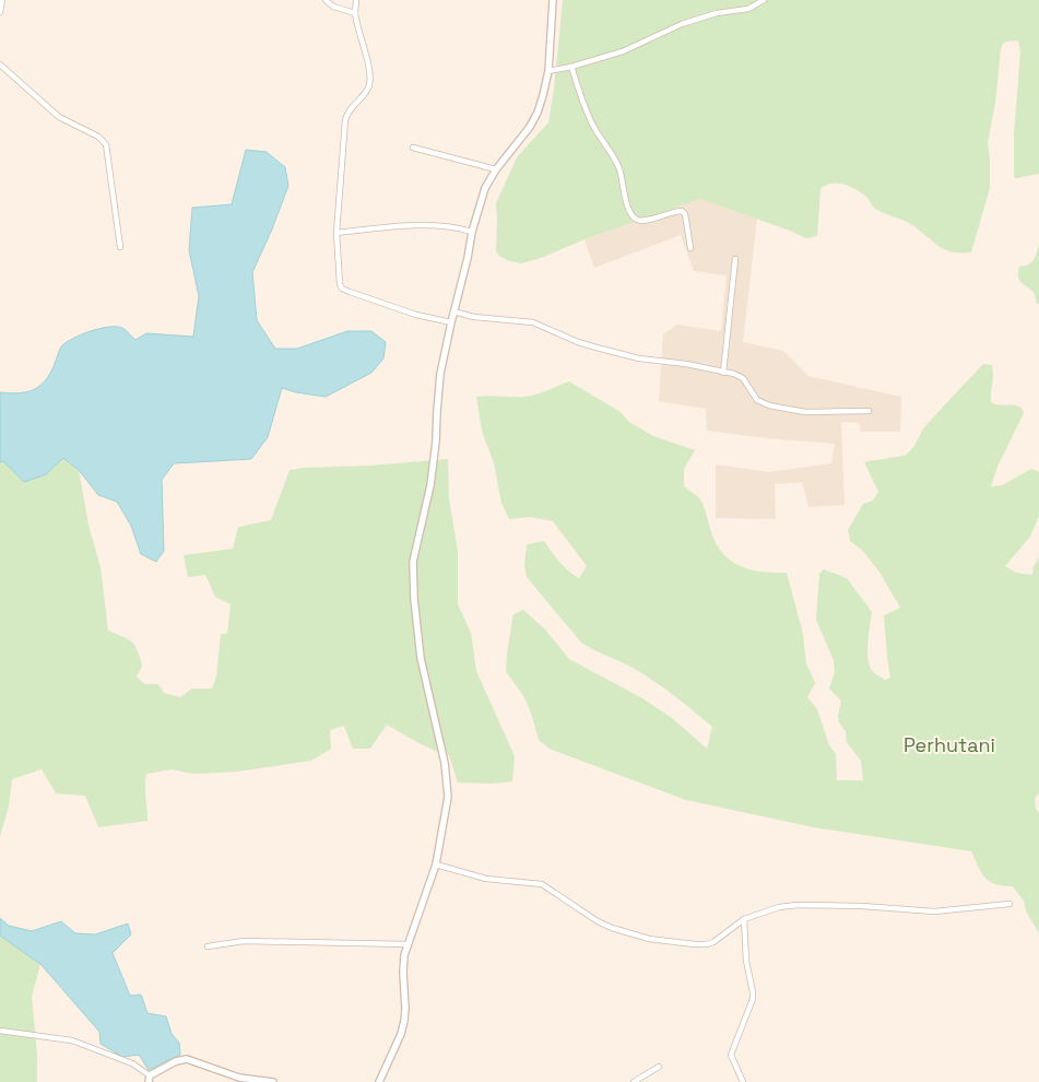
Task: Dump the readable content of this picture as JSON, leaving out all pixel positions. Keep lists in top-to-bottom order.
{
  "parks": ["Perhutani"]
}
